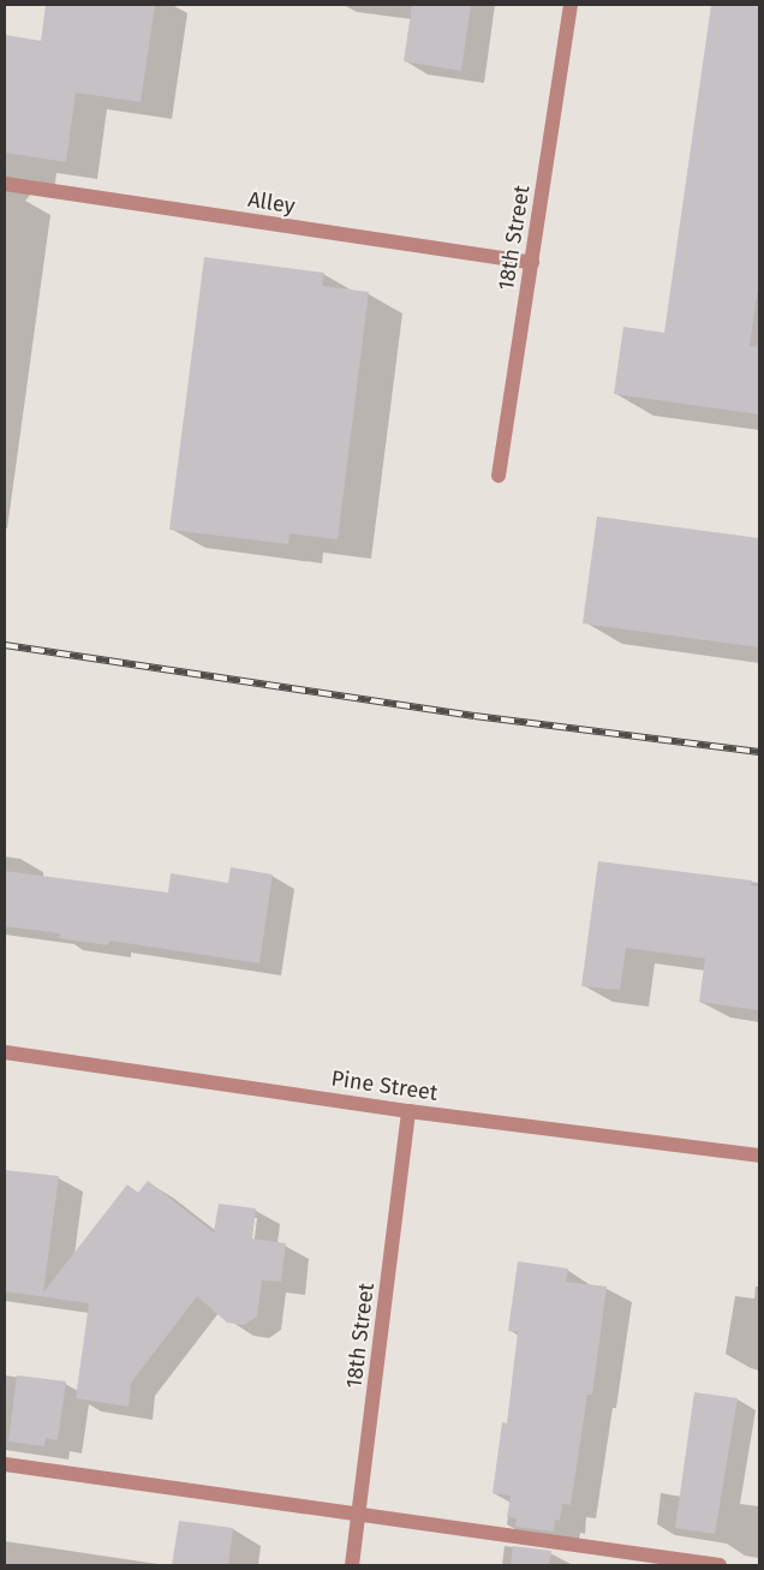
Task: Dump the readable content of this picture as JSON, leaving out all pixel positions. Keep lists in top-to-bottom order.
{
  "streets": {
    "street": ["Alley", "18th Street", "Pine Street"]
  },
  "crossings": [
    ["Alley", "18th Street"],
    ["18th Street", "Pine Street"]
  ]
}
